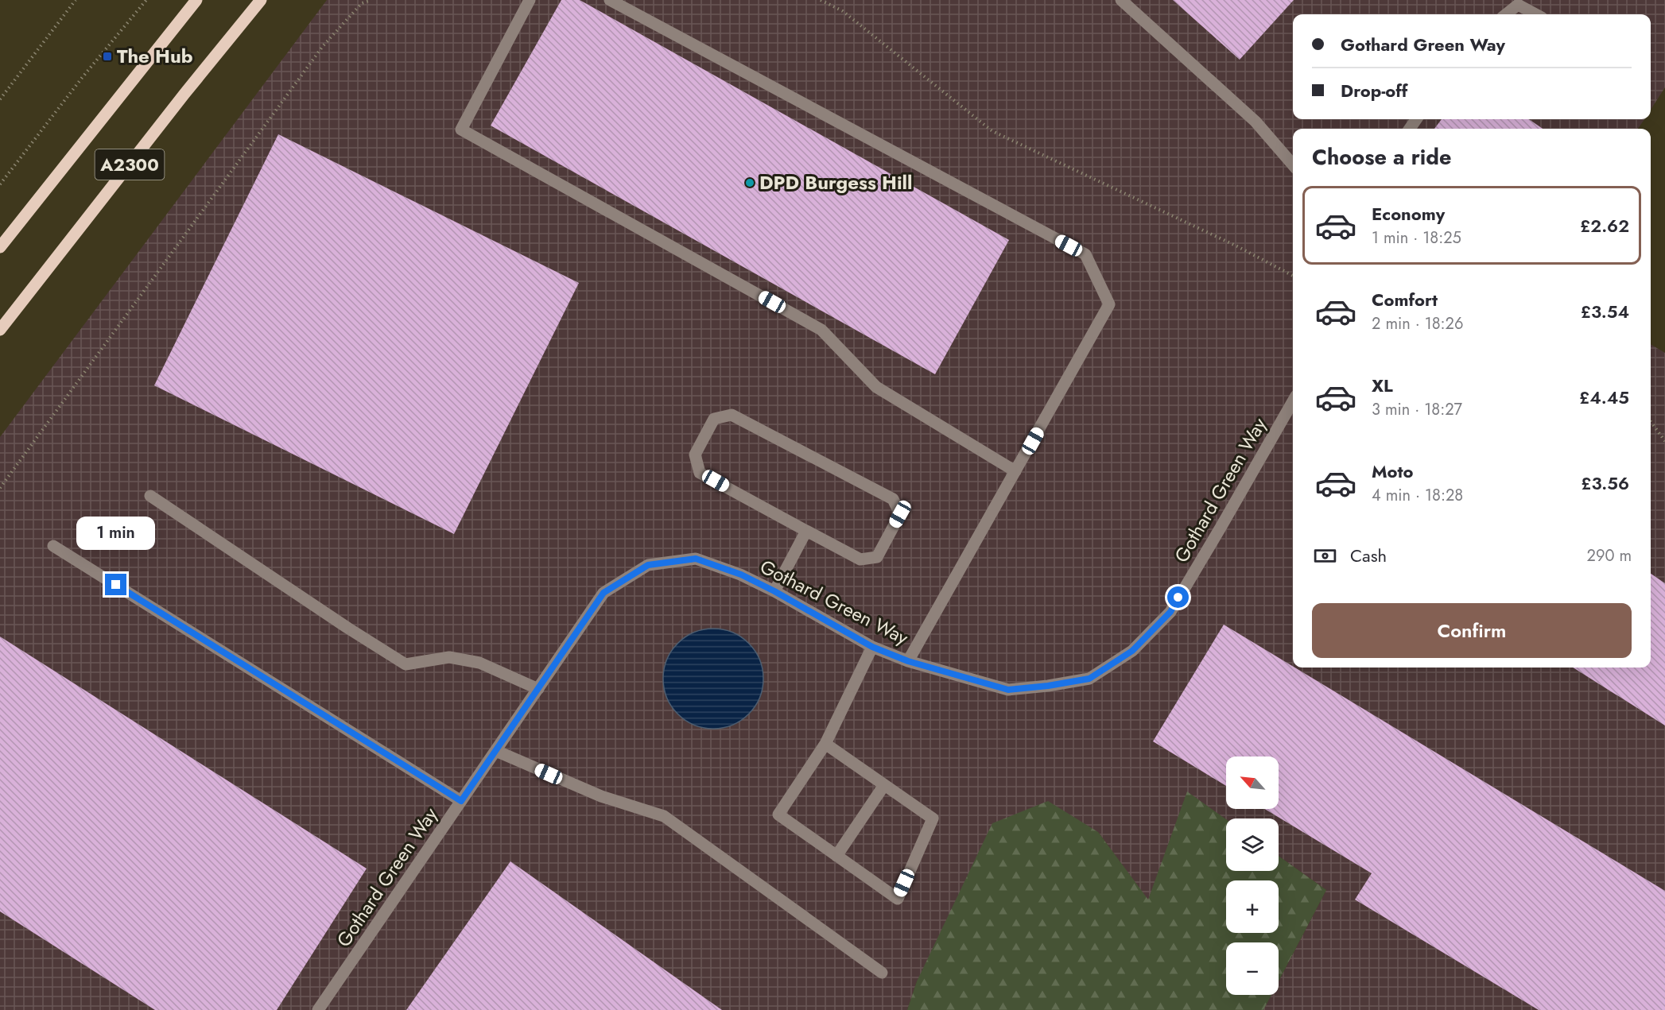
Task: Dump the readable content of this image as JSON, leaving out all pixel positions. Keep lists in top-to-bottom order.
{
  "streets": {
    "main road": ["A2300"],
    "street": ["Gothard Green Way"]
  },
  "places": {
    "transit": ["The Hub"],
    "other": ["DPD Burgess Hill"]
  },
  "north": "top left",
  "page": {
    "banner": ["Gothard Green Way", "Drop-off"],
    "heading": "Choose a ride",
    "list": [
      {
        "name": "Economy",
        "note": "1 min · 18:25",
        "value": "£2.62"
      },
      {
        "name": "Comfort",
        "note": "2 min · 18:26",
        "value": "£3.54"
      },
      {
        "name": "XL",
        "note": "3 min · 18:27",
        "value": "£4.45"
      },
      {
        "name": "Moto",
        "note": "4 min · 18:28",
        "value": "£3.56"
      }
    ],
    "bubble": "1 min",
    "pay": ["Cash", "290 m"],
    "buttons": "Confirm",
    "map_buttons": ["+", "−"]
  }
}
